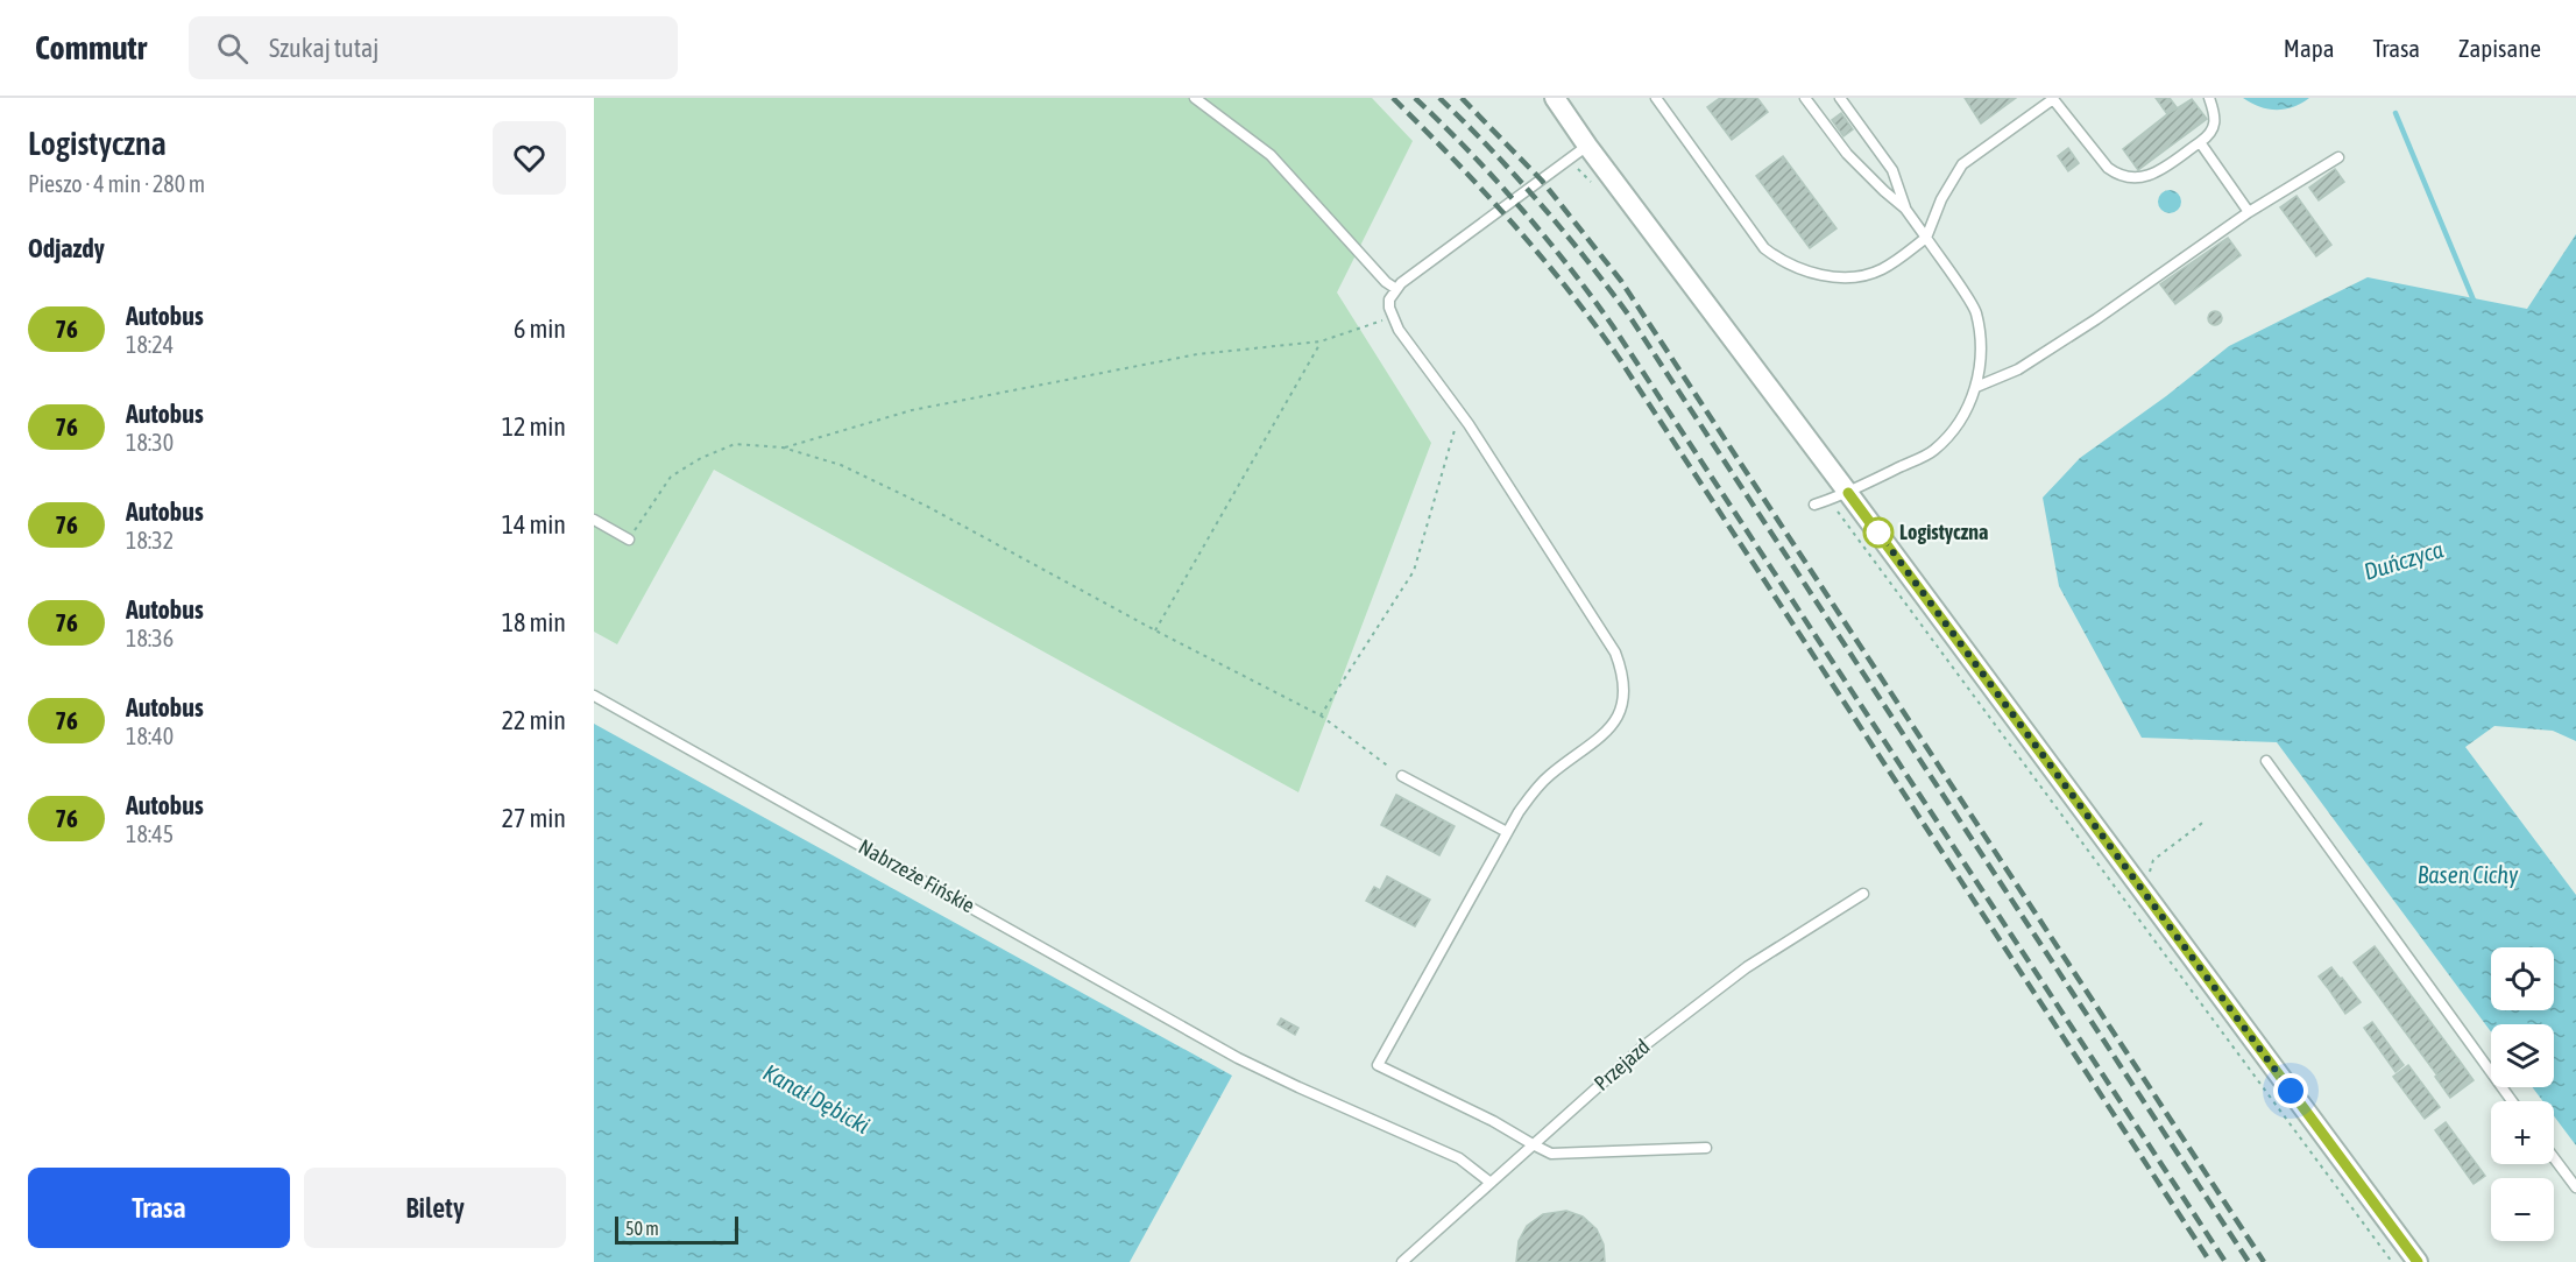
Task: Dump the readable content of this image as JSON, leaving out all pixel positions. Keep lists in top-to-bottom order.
{
  "streets": {
    "lane": ["Nabrzeże Fińskie", "Przejazd"]
  },
  "crossings": [
    ["Nabrzeże Fińskie", "Przejazd"]
  ],
  "water": ["Duńczyca", "Basen Cichy", "Kanał Dębicki"],
  "places": ["Logistyczna"],
  "lines": ["bus line 76"],
  "scale_bar": "50 m",
  "page": {
    "header": "Commutr",
    "search": "Szukaj tutaj",
    "nav": ["Mapa", "Trasa", "Zapisane"],
    "heading": [
      ["Logistyczna", "Pieszo · 4 min · 280 m"],
      "Odjazdy"
    ],
    "list": [
      {
        "mark": "76",
        "name": "Autobus",
        "note": "18:24",
        "value": "6 min"
      },
      {
        "mark": "76",
        "name": "Autobus",
        "note": "18:30",
        "value": "12 min"
      },
      {
        "mark": "76",
        "name": "Autobus",
        "note": "18:32",
        "value": "14 min"
      },
      {
        "mark": "76",
        "name": "Autobus",
        "note": "18:36",
        "value": "18 min"
      },
      {
        "mark": "76",
        "name": "Autobus",
        "note": "18:40",
        "value": "22 min"
      },
      {
        "mark": "76",
        "name": "Autobus",
        "note": "18:45",
        "value": "27 min"
      }
    ],
    "map_buttons": ["+", "−"],
    "buttons": ["Trasa", "Bilety"],
    "scale": "50 m"
  }
}
